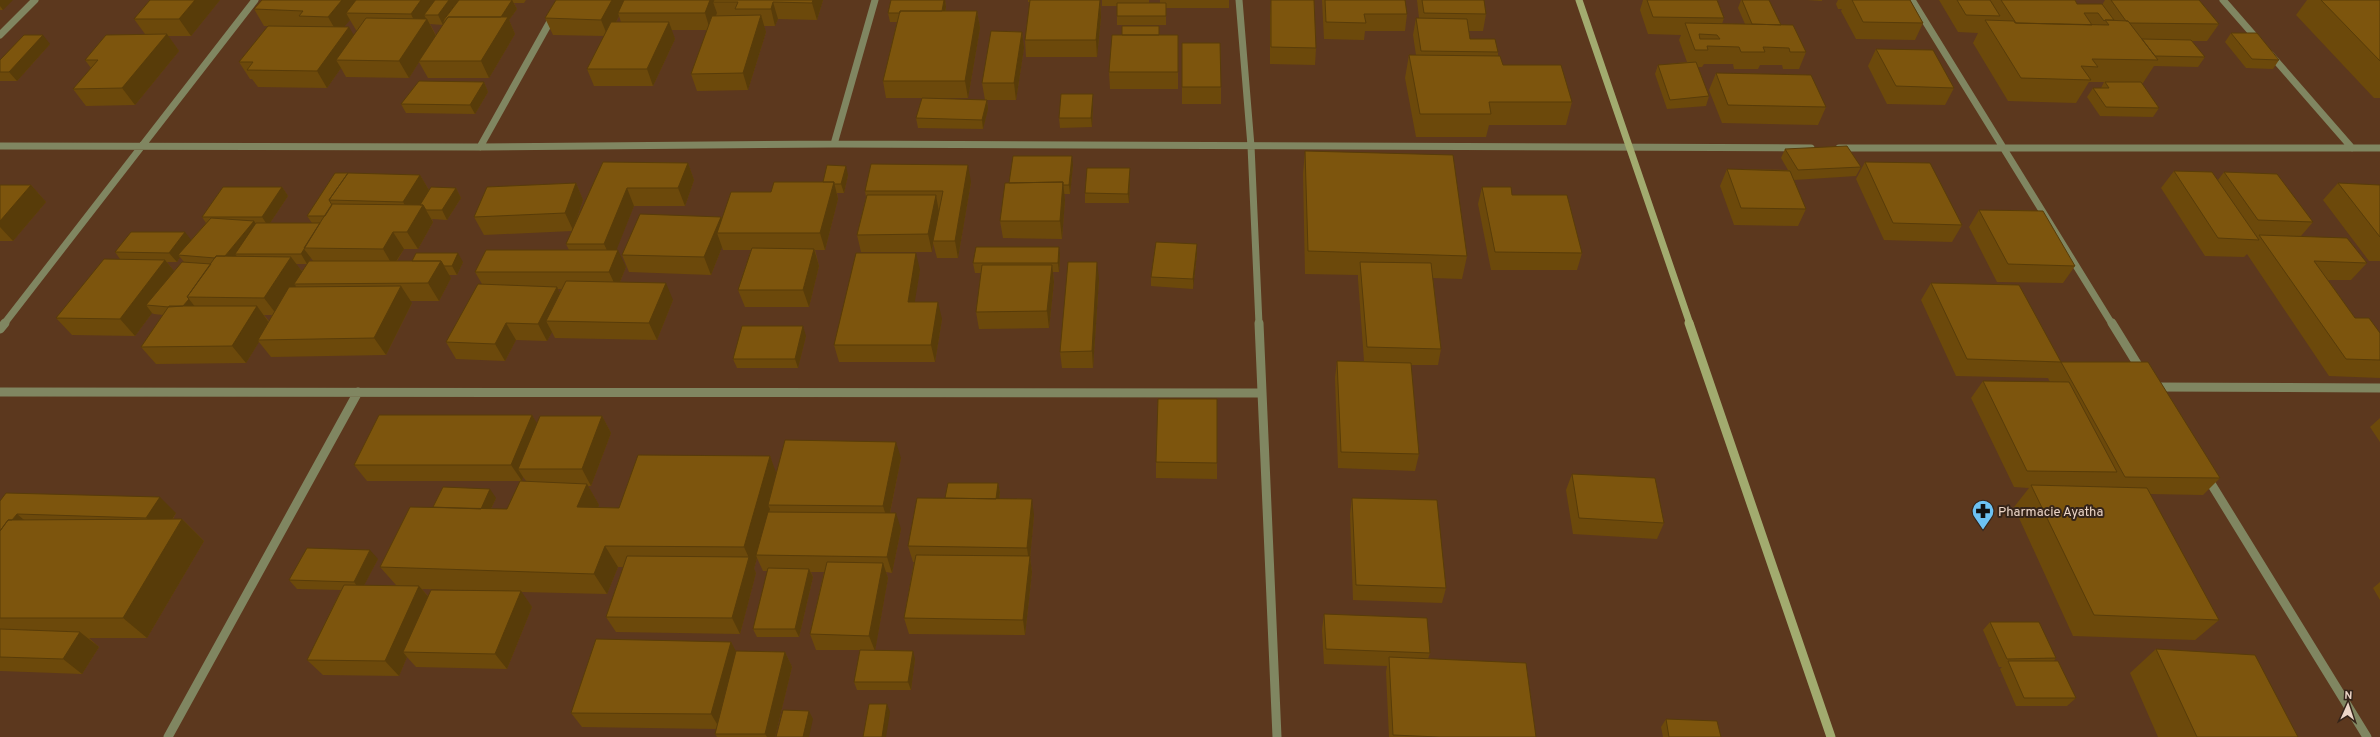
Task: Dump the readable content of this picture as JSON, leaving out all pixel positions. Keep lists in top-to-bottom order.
{
  "places": {
    "pharmacy": ["Pharmacie Ayatha"]
  },
  "north": "top"
}
